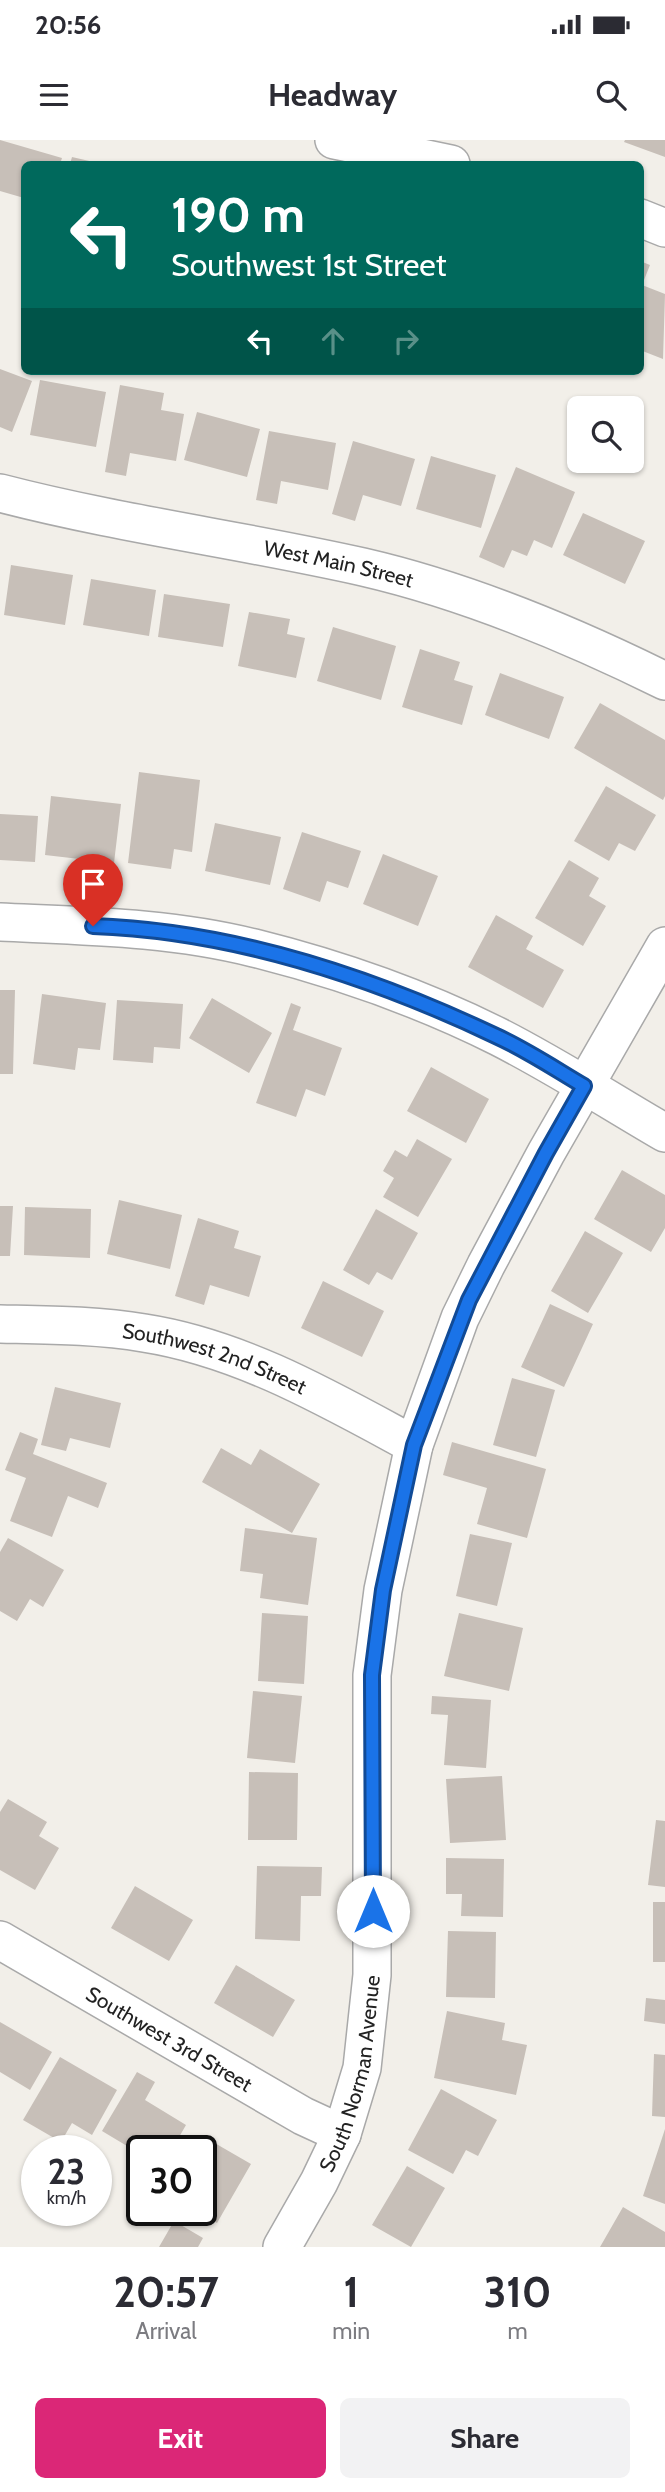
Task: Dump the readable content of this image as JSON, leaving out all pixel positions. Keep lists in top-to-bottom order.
{
  "streets": {
    "street": [
      "West Main Street",
      "Southwest 2nd Street",
      "Southwest 3rd Street",
      "South Norman Avenue"
    ]
  },
  "crossings": [
    ["Southwest 2nd Street", "South Norman Avenue"],
    ["Southwest 3rd Street", "South Norman Avenue"]
  ],
  "page": {
    "status": "20:56",
    "header": "Headway",
    "turn": ["190 m", "Southwest 1st Street"],
    "speed": "23 km/h",
    "limit": "30",
    "eta": [
      "20:57",
      "Arrival",
      "1",
      "min",
      "310",
      "m"
    ],
    "buttons": ["Exit", "Share"]
  }
}
